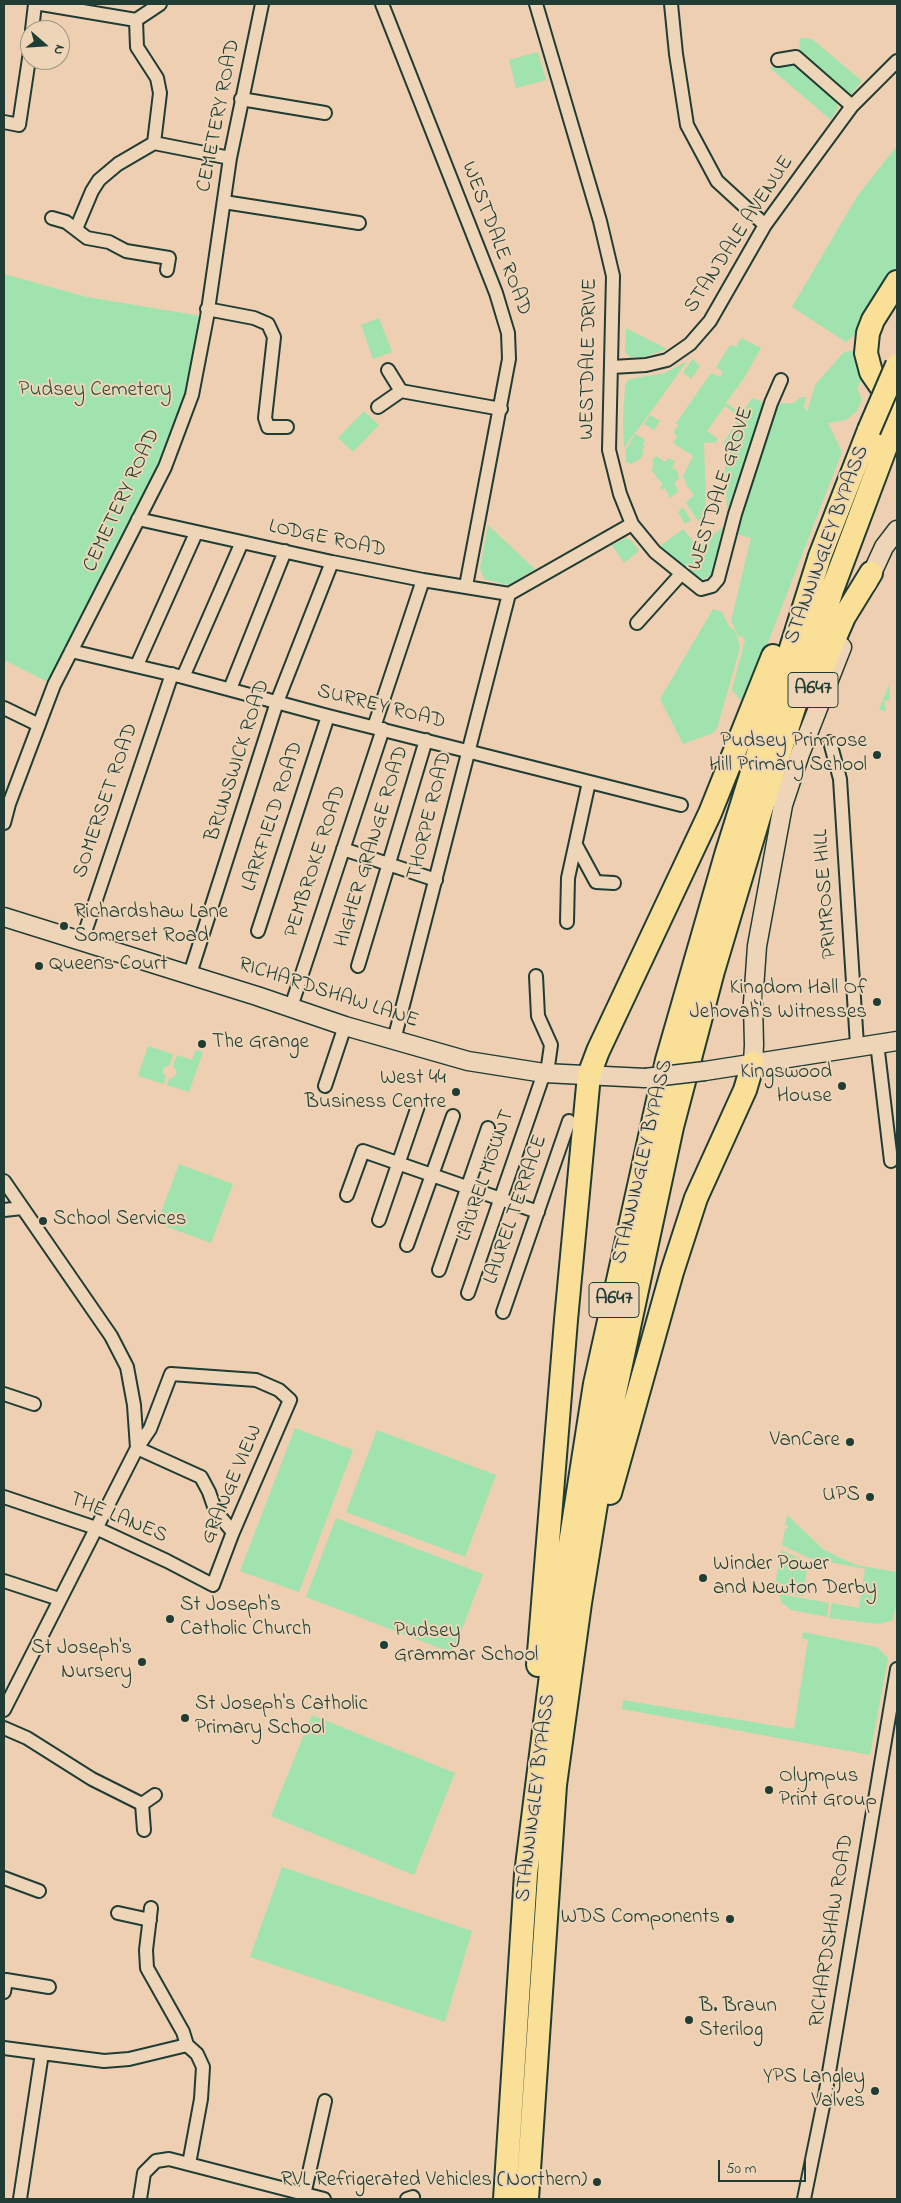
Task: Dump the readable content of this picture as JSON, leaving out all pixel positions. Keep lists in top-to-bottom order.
{
  "streets": {
    "highway": ["STANNINGLEY BYPASS", "A647"],
    "main road": ["RICHARDSHAW LANE"],
    "street": [
      "CEMETERY ROAD",
      "STANDALE AVENUE",
      "WESTDALE ROAD",
      "WESTDALE DRIVE",
      "WESTDALE GROVE",
      "LODGE ROAD",
      "SURREY ROAD",
      "BRUNSWICK ROAD",
      "SOMERSET ROAD",
      "THORPE ROAD",
      "LARKFIELD ROAD",
      "HIGHER GRANGE ROAD",
      "PEMBROKE ROAD",
      "PRIMROSE HILL",
      "LAUREL MOUNT",
      "LAUREL TERRACE",
      "GRANGE VIEW",
      "THE LANES",
      "RICHARDSHAW ROAD"
    ]
  },
  "crossings": [
    ["CEMETERY ROAD", "LODGE ROAD"],
    ["CEMETERY ROAD", "SURREY ROAD"],
    ["STANDALE AVENUE", "WESTDALE DRIVE"],
    ["WESTDALE ROAD", "LODGE ROAD"],
    ["WESTDALE DRIVE", "WESTDALE GROVE"],
    ["LODGE ROAD", "BRUNSWICK ROAD"],
    ["LODGE ROAD", "SOMERSET ROAD"],
    ["LODGE ROAD", "THORPE ROAD"],
    ["LODGE ROAD", "PEMBROKE ROAD"],
    ["STANNINGLEY BYPASS", "A647"],
    ["SURREY ROAD", "BRUNSWICK ROAD"],
    ["SURREY ROAD", "SOMERSET ROAD"],
    ["SURREY ROAD", "THORPE ROAD"],
    ["SURREY ROAD", "LARKFIELD ROAD"],
    ["SURREY ROAD", "HIGHER GRANGE ROAD"],
    ["SURREY ROAD", "PEMBROKE ROAD"],
    ["BRUNSWICK ROAD", "RICHARDSHAW LANE"],
    ["SOMERSET ROAD", "RICHARDSHAW LANE"],
    ["THORPE ROAD", "RICHARDSHAW LANE"],
    ["PEMBROKE ROAD", "RICHARDSHAW LANE"],
    ["RICHARDSHAW LANE", "LAUREL MOUNT"],
    ["GRANGE VIEW", "THE LANES"]
  ],
  "parks": ["Pudsey Cemetery"],
  "places": [
    "Pudsey Primrose Hill Primary School",
    "Richardshaw Lane Somerset Road",
    "Queens Court",
    "Kingdom Hall Of Jehovah's Witnesses",
    "The Grange",
    "Kingswood House",
    "West 44 Business Centre",
    "School Services",
    "VanCare",
    "UPS",
    "Winder Power and Newton Derby",
    "St Joseph's Catholic Church",
    "Pudsey Grammar School",
    "St Joseph's Nursery",
    "St Joseph's Catholic Primary School",
    "Olympus Print Group",
    "WDS Components",
    "B. Braun Sterilog",
    "YPS Langley Valves",
    "RVL Refrigerated Vehicles (Northern)"
  ],
  "scale_bar": "50 m",
  "north": "right"
}
